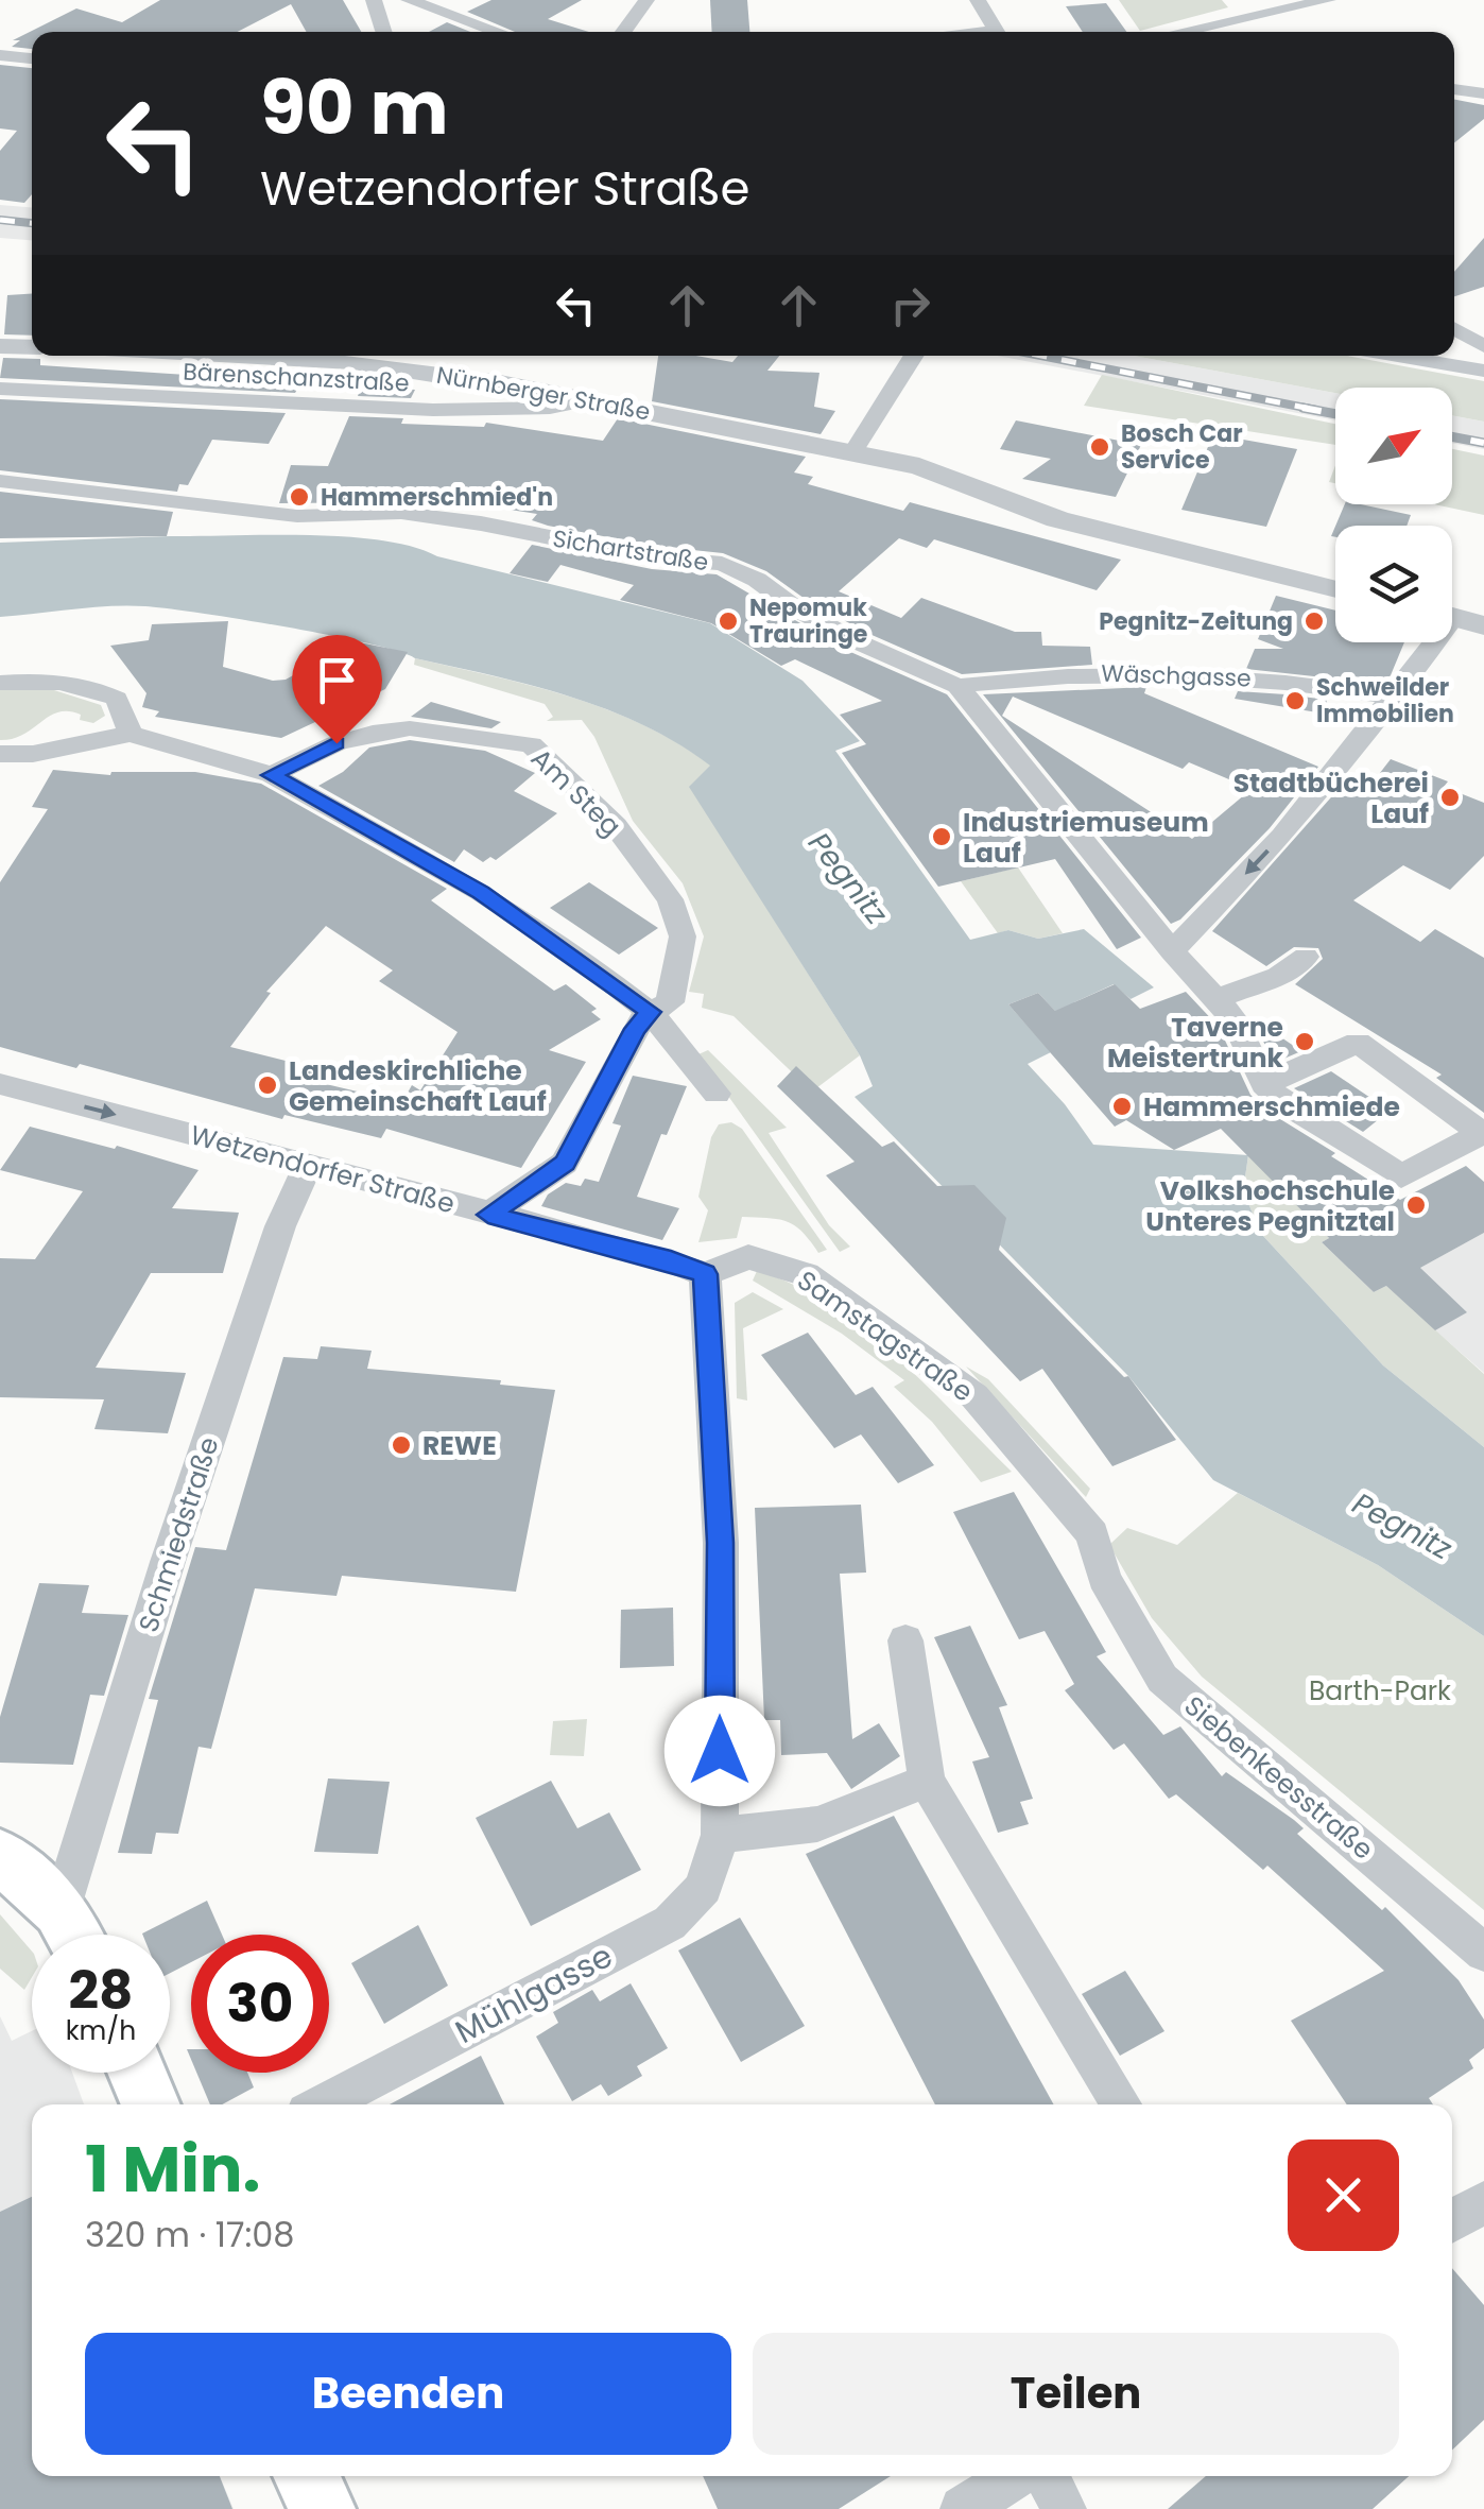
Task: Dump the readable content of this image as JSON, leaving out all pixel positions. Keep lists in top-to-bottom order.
{
  "streets": {
    "street": [
      "Bärenschanzstraße",
      "Nürnberger Straße",
      "Sichartstraße",
      "Wäschgasse",
      "Am Steg",
      "Wetzendorfer Straße",
      "Samstagstraße",
      "Schmiedstraße",
      "Siebenkeesstraße",
      "Mühlgasse"
    ]
  },
  "crossings": [
    ["Bärenschanzstraße", "Nürnberger Straße"],
    ["Sichartstraße", "Wäschgasse"],
    ["Am Steg", "Wetzendorfer Straße"],
    ["Wetzendorfer Straße", "Samstagstraße"],
    ["Wetzendorfer Straße", "Schmiedstraße"],
    ["Wetzendorfer Straße", "Mühlgasse"],
    ["Samstagstraße", "Siebenkeesstraße"],
    ["Samstagstraße", "Mühlgasse"]
  ],
  "one_way": ["Wetzendorfer Straße"],
  "water": ["Pegnitz"],
  "parks": ["Barth-Park"],
  "places": [
    "Bosch Car Service",
    "Hammerschmied'n",
    "Nepomuk Trauringe",
    "Pegnitz-Zeitung",
    "Schweilder Immobilien",
    "Stadtbücherei Lauf",
    "Industriemuseum Lauf",
    "Taverne Meistertrunk",
    "Landeskirchliche Gemeinschaft Lauf",
    "Hammerschmiede",
    "Volkshochschule Unteres Pegnitztal",
    "REWE"
  ],
  "north": "top right",
  "page": {
    "turn": ["90 m", "Wetzendorfer Straße"],
    "speed": "28 km/h",
    "limit": "30",
    "heading": ["1 Min.", "320 m · 17:08"],
    "buttons": ["Beenden", "Teilen"]
  }
}
